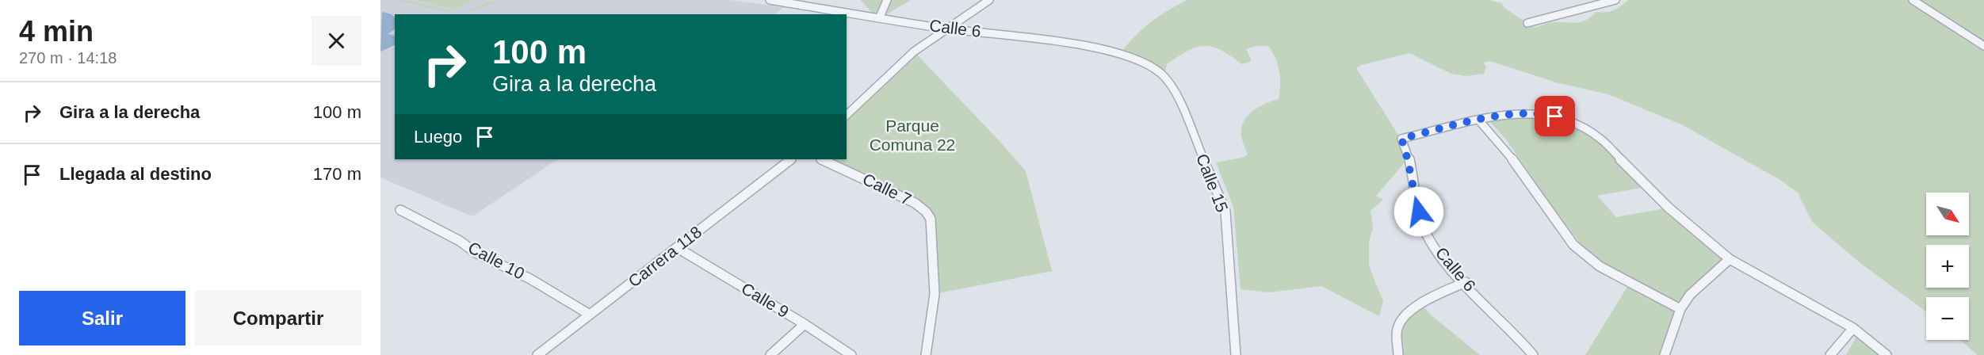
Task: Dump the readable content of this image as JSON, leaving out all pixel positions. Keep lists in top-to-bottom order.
{
  "streets": {
    "street": [
      "Calle 6",
      "Calle 15",
      "Calle 7",
      "Carrera 118",
      "Calle 10",
      "Calle 9"
    ]
  },
  "crossings": [
    ["Calle 6", "Calle 15"],
    ["Carrera 118", "Calle 10"],
    ["Carrera 118", "Calle 9"]
  ],
  "parks": ["Parque Comuna 22"],
  "north": "bottom right",
  "page": {
    "heading": ["4 min", "270 m · 14:18"],
    "turn": ["100 m", "Gira a la derecha"],
    "list": [
      {
        "name": "Gira a la derecha",
        "value": "100 m"
      },
      {
        "name": "Llegada al destino",
        "value": "170 m"
      }
    ],
    "then": "Luego",
    "map_buttons": ["+", "−"],
    "buttons": ["Salir", "Compartir"]
  }
}
